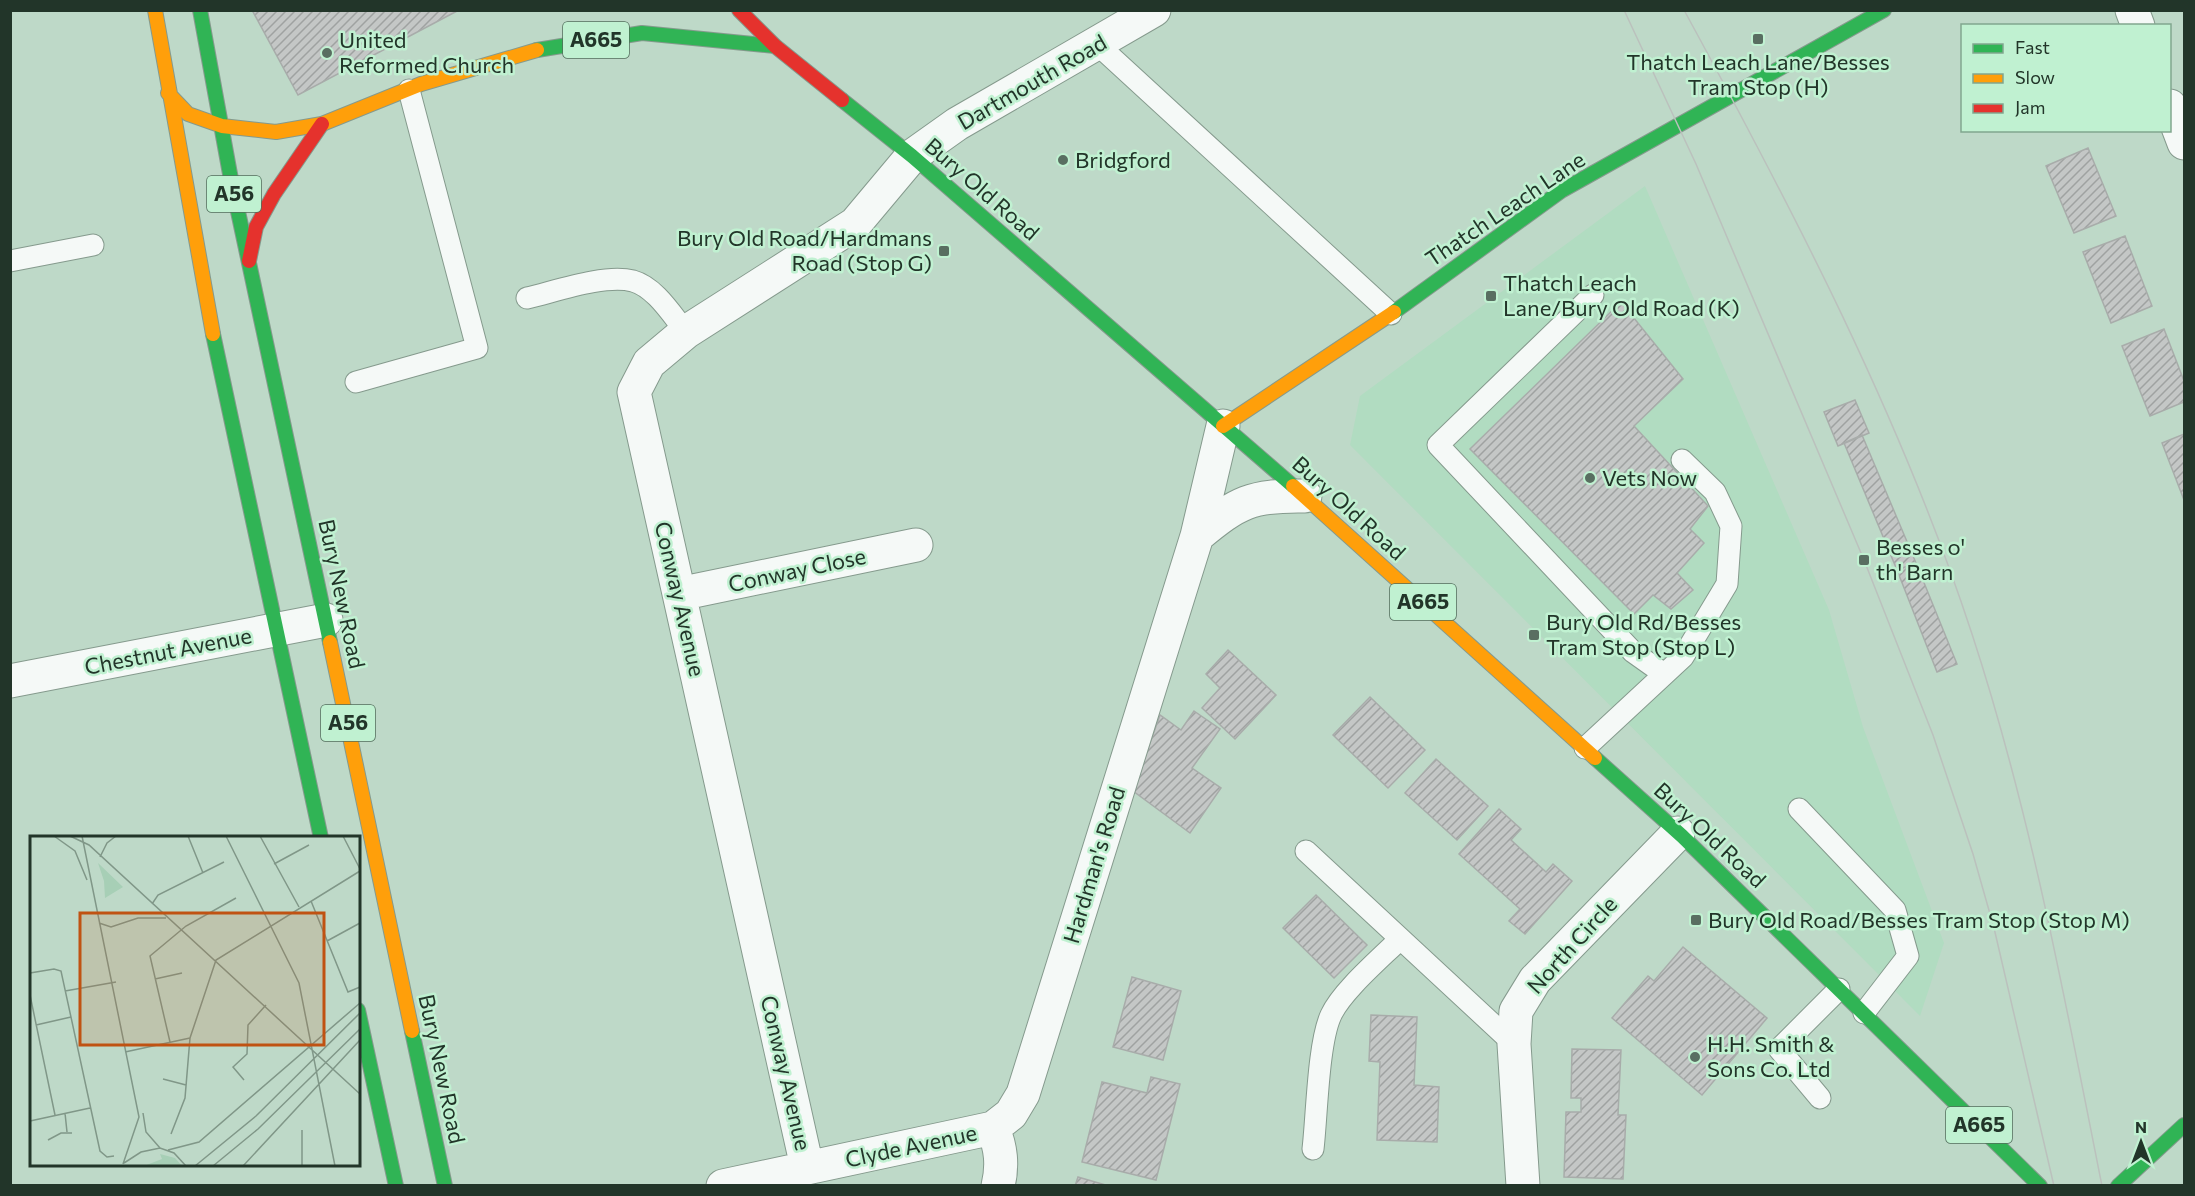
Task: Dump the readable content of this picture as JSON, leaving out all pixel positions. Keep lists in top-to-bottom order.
{
  "streets": {
    "main road": [
      "A665",
      "Bury Old Road",
      "A56",
      "Thatch Leach Lane",
      "Bury New Road"
    ],
    "street": [
      "Dartmouth Road",
      "Conway Close",
      "Conway Avenue",
      "Chestnut Avenue",
      "Hardman's Road",
      "North Circle",
      "Clyde Avenue"
    ]
  },
  "crossings": [
    ["A665", "Bury Old Road"],
    ["A665", "A56"],
    ["A665", "Bury New Road"],
    ["Dartmouth Road", "Bury Old Road"],
    ["Dartmouth Road", "Conway Avenue"],
    ["Bury Old Road", "Thatch Leach Lane"],
    ["Bury Old Road", "Conway Avenue"],
    ["Bury Old Road", "Hardman's Road"],
    ["Bury Old Road", "North Circle"],
    ["A56", "Chestnut Avenue"],
    ["Thatch Leach Lane", "Hardman's Road"],
    ["Conway Close", "Conway Avenue"],
    ["Bury New Road", "Chestnut Avenue"],
    ["Conway Avenue", "Clyde Avenue"],
    ["Hardman's Road", "Clyde Avenue"]
  ],
  "places": {
    "transit": [
      "Thatch Leach Lane/Besses Tram Stop (H)",
      "Bury Old Road/Hardmans Road (Stop G)",
      "Thatch Leach Lane/Bury Old Road (K)",
      "Besses o' th' Barn",
      "Bury Old Rd/Besses Tram Stop (Stop L)",
      "Bury Old Road/Besses Tram Stop (Stop M)"
    ],
    "other": [
      "United Reformed Church",
      "Bridgford",
      "Vets Now",
      "H.H. Smith & Sons Co. Ltd"
    ]
  },
  "legend": ["Fast", "Slow", "Jam"],
  "north": "top"
}
